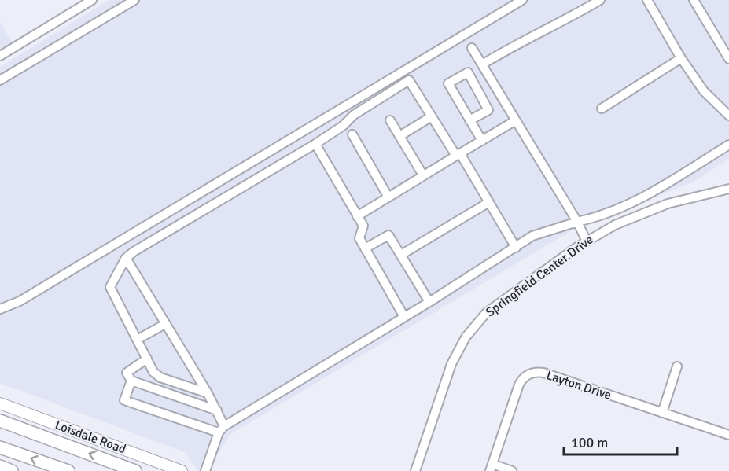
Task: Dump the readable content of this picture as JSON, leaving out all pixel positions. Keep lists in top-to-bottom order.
{
  "streets": {
    "main road": ["Loisdale Road"],
    "street": ["Springfield Center Drive", "Layton Drive"]
  },
  "scale_bar": "100 m"
}
